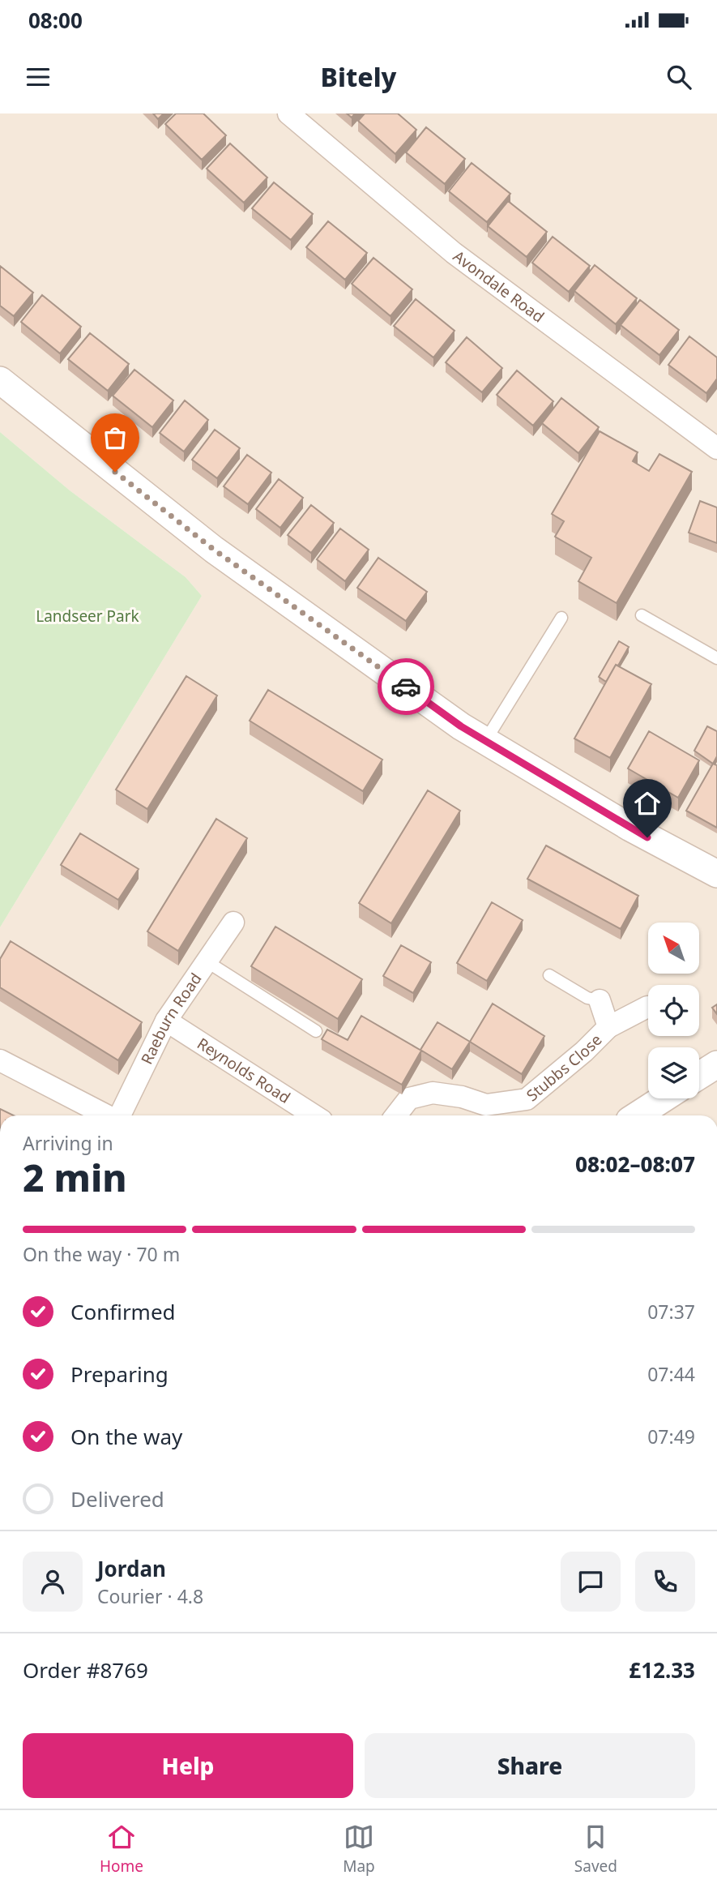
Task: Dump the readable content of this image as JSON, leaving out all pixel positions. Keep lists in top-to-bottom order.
{
  "streets": {
    "street": [
      "Avondale Road",
      "Raeburn Road",
      "Stubbs Close",
      "Reynolds Road"
    ]
  },
  "crossings": [
    ["Raeburn Road", "Reynolds Road"]
  ],
  "parks": ["Landseer Park"],
  "north": "top left",
  "page": {
    "status": "08:00",
    "header": "Bitely",
    "heading": ["2 min", "Arriving in", "08:02–08:07"],
    "panel": [
      "Jordan",
      "Courier · 4.8",
      "Order #8769",
      "£12.33"
    ],
    "bar": "On the way · 70 m",
    "list": [
      ["Confirmed", "07:37"],
      ["Preparing", "07:44"],
      ["On the way", "07:49"],
      "Delivered"
    ],
    "buttons": ["Help", "Share"],
    "tabs": ["Home", "Map", "Saved"]
  }
}
